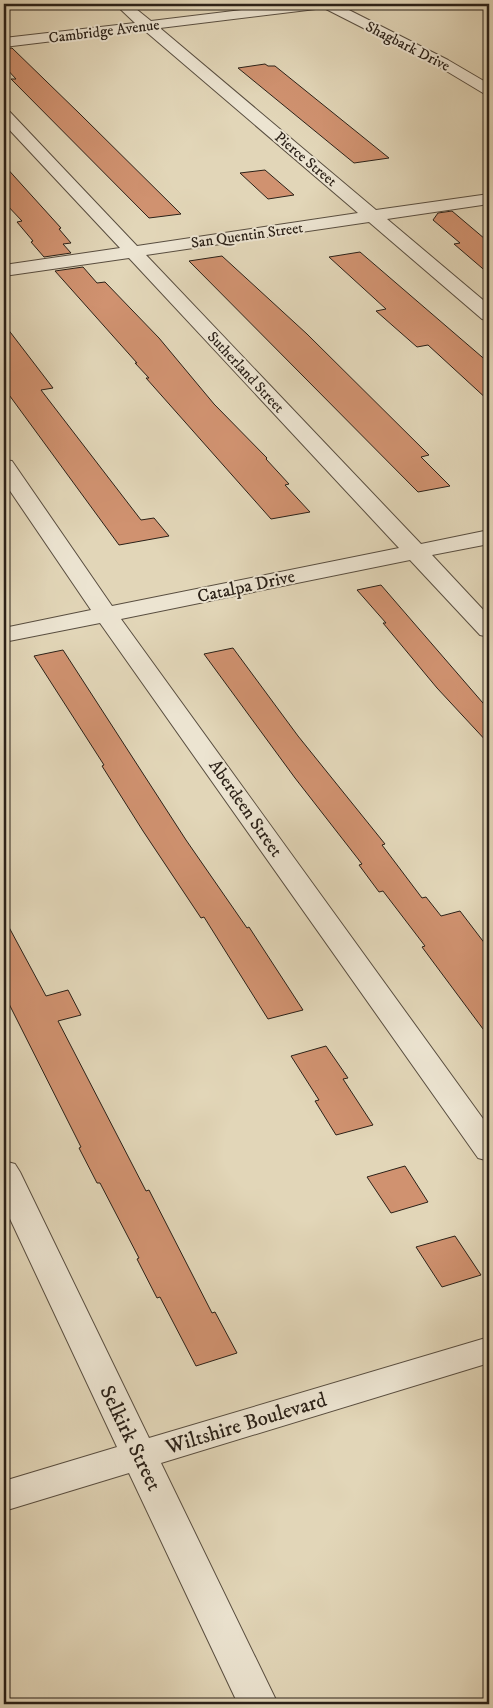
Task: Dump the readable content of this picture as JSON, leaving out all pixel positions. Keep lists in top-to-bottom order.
{
  "streets": {
    "street": [
      "Cambridge Avenue",
      "Shagbark Drive",
      "Pierce Street",
      "San Quentin Street",
      "Sutherland Street",
      "Catalpa Drive",
      "Aberdeen Street",
      "Wiltshire Boulevard",
      "Selkirk Street"
    ]
  },
  "crossings": [
    ["Cambridge Avenue", "Shagbark Drive"],
    ["Cambridge Avenue", "Pierce Street"],
    ["Pierce Street", "San Quentin Street"],
    ["San Quentin Street", "Sutherland Street"],
    ["Sutherland Street", "Catalpa Drive"],
    ["Catalpa Drive", "Aberdeen Street"],
    ["Wiltshire Boulevard", "Selkirk Street"]
  ]
}
